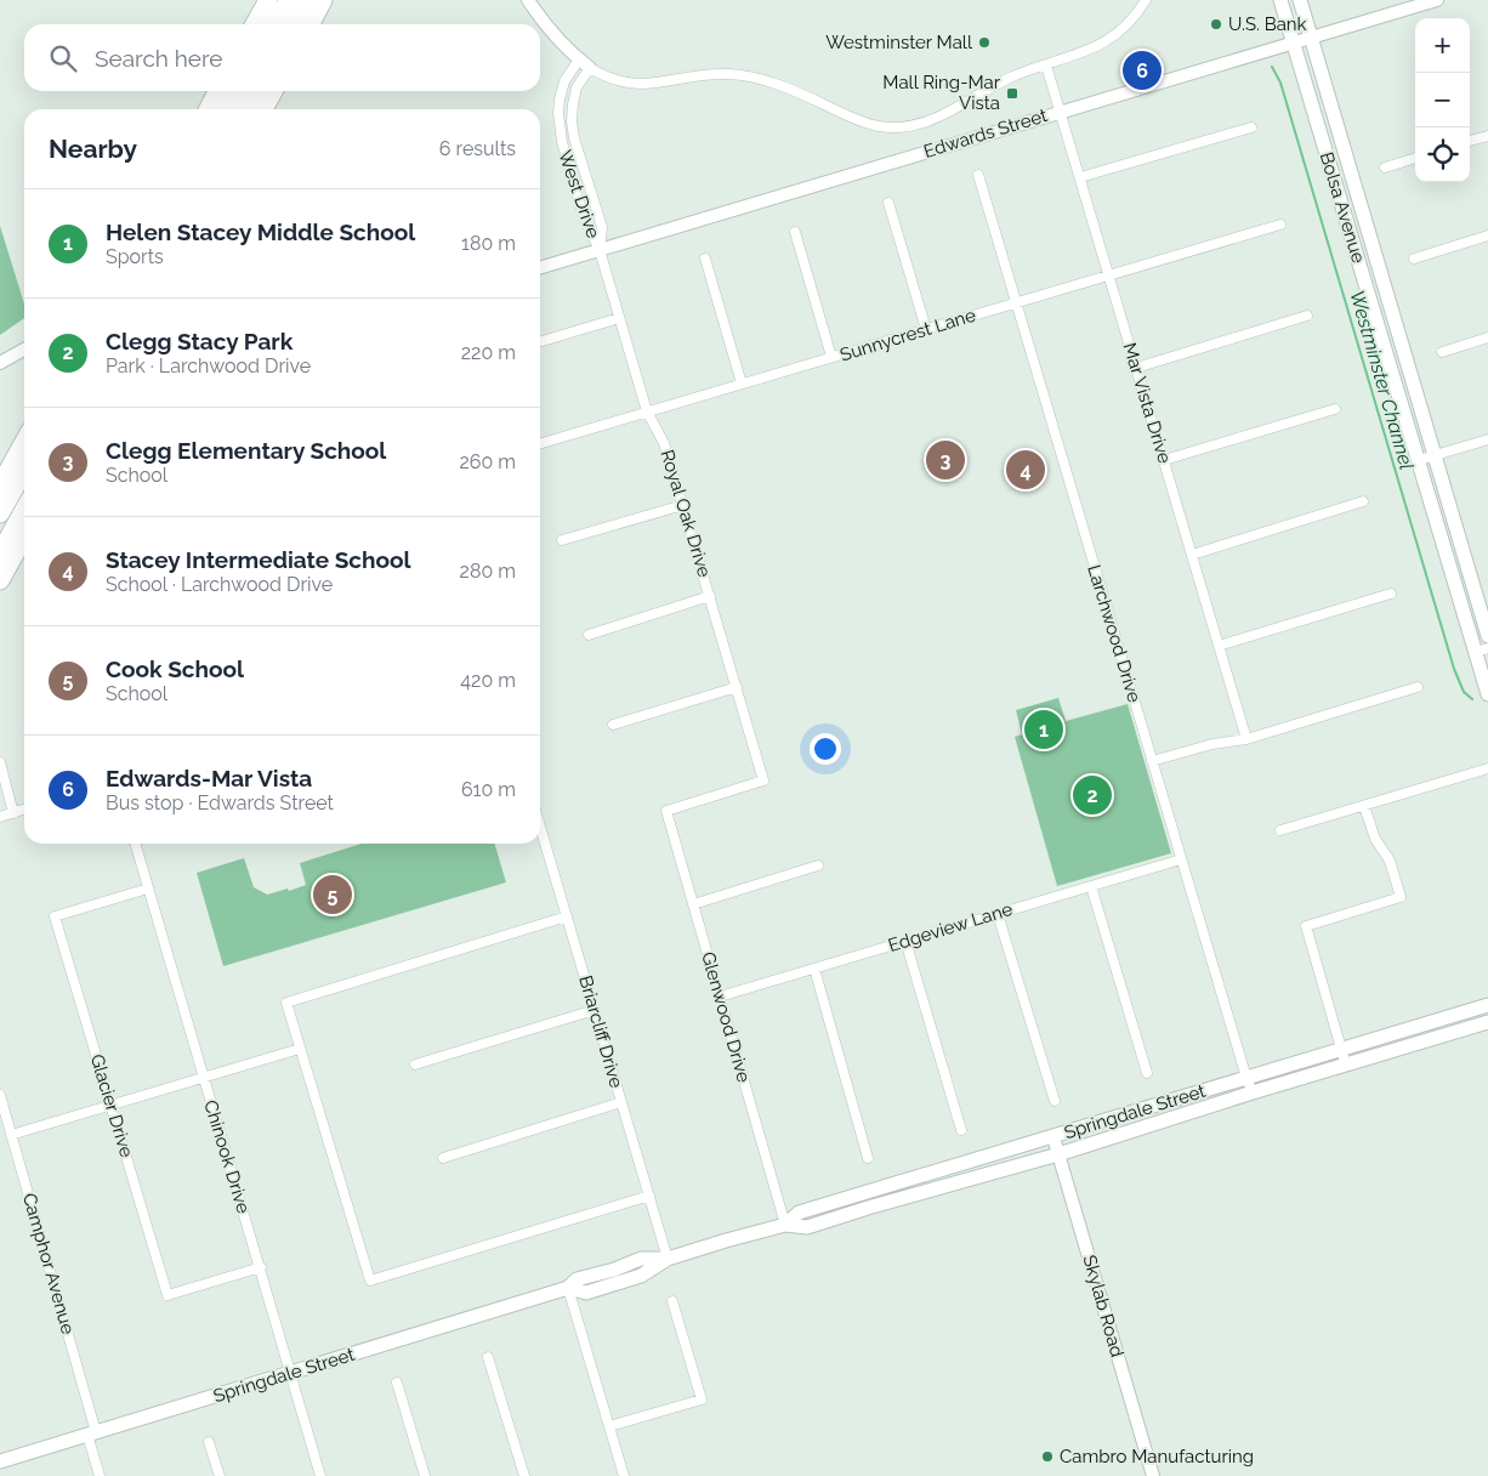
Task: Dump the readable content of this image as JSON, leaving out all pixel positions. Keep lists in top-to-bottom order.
{
  "streets": {
    "main road": ["Bolsa Avenue", "Springdale Street"],
    "street": [
      "Edwards Street",
      "West Drive",
      "Sunnycrest Lane",
      "Mar Vista Drive",
      "Royal Oak Drive",
      "Larchwood Drive",
      "Edgeview Lane",
      "Glenwood Drive",
      "Briarcliff Drive",
      "Glacier Drive",
      "Chinook Drive",
      "Camphor Avenue",
      "Skylab Road"
    ]
  },
  "crossings": [
    ["Edwards Street", "West Drive"],
    ["Edwards Street", "Bolsa Avenue"],
    ["Edwards Street", "Mar Vista Drive"],
    ["Edwards Street", "Royal Oak Drive"],
    ["West Drive", "Royal Oak Drive"],
    ["Sunnycrest Lane", "Mar Vista Drive"],
    ["Sunnycrest Lane", "Royal Oak Drive"],
    ["Sunnycrest Lane", "Larchwood Drive"],
    ["Royal Oak Drive", "Glenwood Drive"],
    ["Larchwood Drive", "Edgeview Lane"],
    ["Larchwood Drive", "Springdale Street"],
    ["Edgeview Lane", "Glenwood Drive"],
    ["Glenwood Drive", "Springdale Street"],
    ["Briarcliff Drive", "Springdale Street"],
    ["Glacier Drive", "Chinook Drive"],
    ["Springdale Street", "Chinook Drive"],
    ["Springdale Street", "Camphor Avenue"],
    ["Springdale Street", "Skylab Road"]
  ],
  "water": ["Westminster Channel"],
  "places": {
    "other": ["U.S. Bank", "Westminster Mall", "Cambro Manufacturing"],
    "transit": ["Mall Ring-Mar Vista"]
  },
  "page": {
    "map_buttons": ["+", "−"],
    "search": "Search here",
    "pins": [
      "6",
      "3",
      "4",
      "1",
      "2",
      "5"
    ],
    "heading": ["Nearby", "6 results"],
    "list": [
      {
        "mark": "1",
        "name": "Helen Stacey Middle School",
        "note": "Sports",
        "value": "180 m"
      },
      {
        "mark": "2",
        "name": "Clegg Stacy Park",
        "note": "Park · Larchwood Drive",
        "value": "220 m"
      },
      {
        "mark": "3",
        "name": "Clegg Elementary School",
        "note": "School",
        "value": "260 m"
      },
      {
        "mark": "4",
        "name": "Stacey Intermediate School",
        "note": "School · Larchwood Drive",
        "value": "280 m"
      },
      {
        "mark": "5",
        "name": "Cook School",
        "note": "School",
        "value": "420 m"
      },
      {
        "mark": "6",
        "name": "Edwards-Mar Vista",
        "note": "Bus stop · Edwards Street",
        "value": "610 m"
      }
    ]
  }
}
